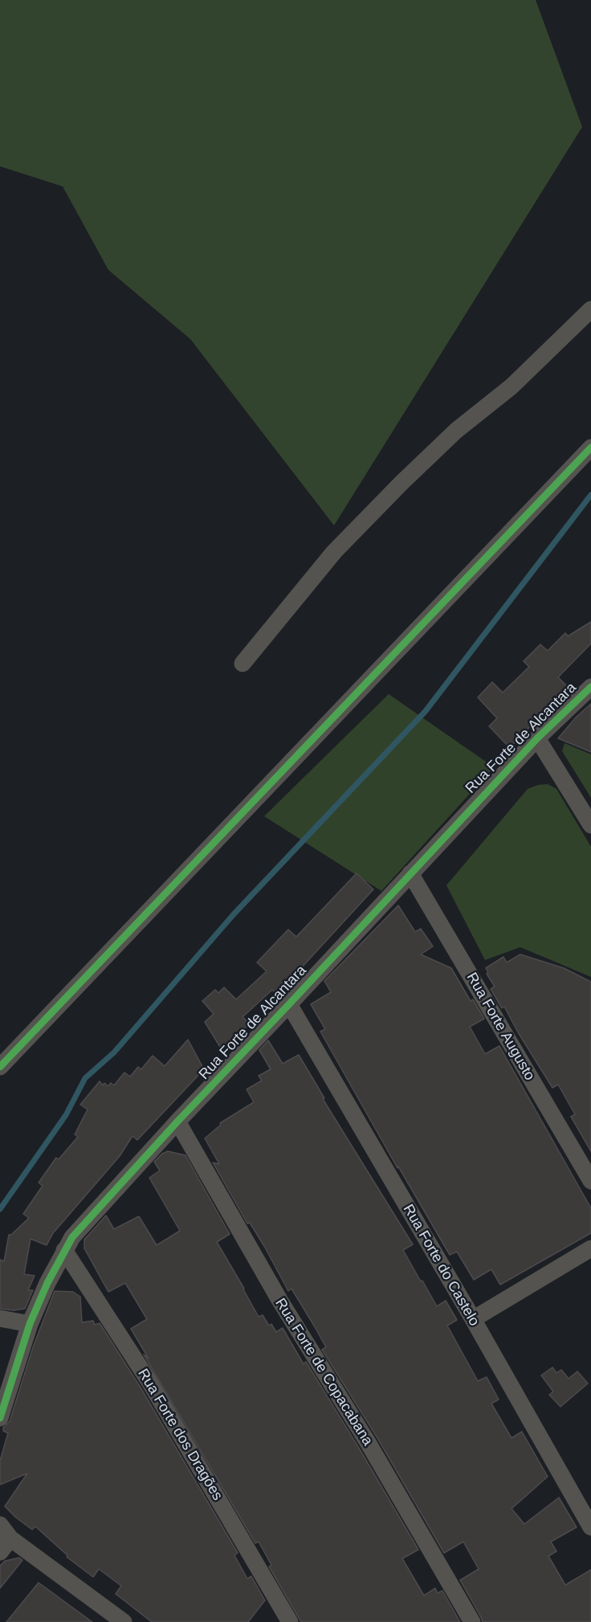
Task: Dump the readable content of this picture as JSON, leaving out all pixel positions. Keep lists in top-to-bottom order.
{
  "streets": {
    "street": [
      "Rua Forte de Alcantara",
      "Rua Forte Augusto",
      "Rua Forte do Castelo",
      "Rua Forte de Copacabana",
      "Rua Forte dos Dragões"
    ]
  },
  "crossings": [
    ["Rua Forte de Alcantara", "Rua Forte Augusto"],
    ["Rua Forte de Alcantara", "Rua Forte do Castelo"],
    ["Rua Forte de Alcantara", "Rua Forte de Copacabana"],
    ["Rua Forte de Alcantara", "Rua Forte dos Dragões"]
  ]
}
